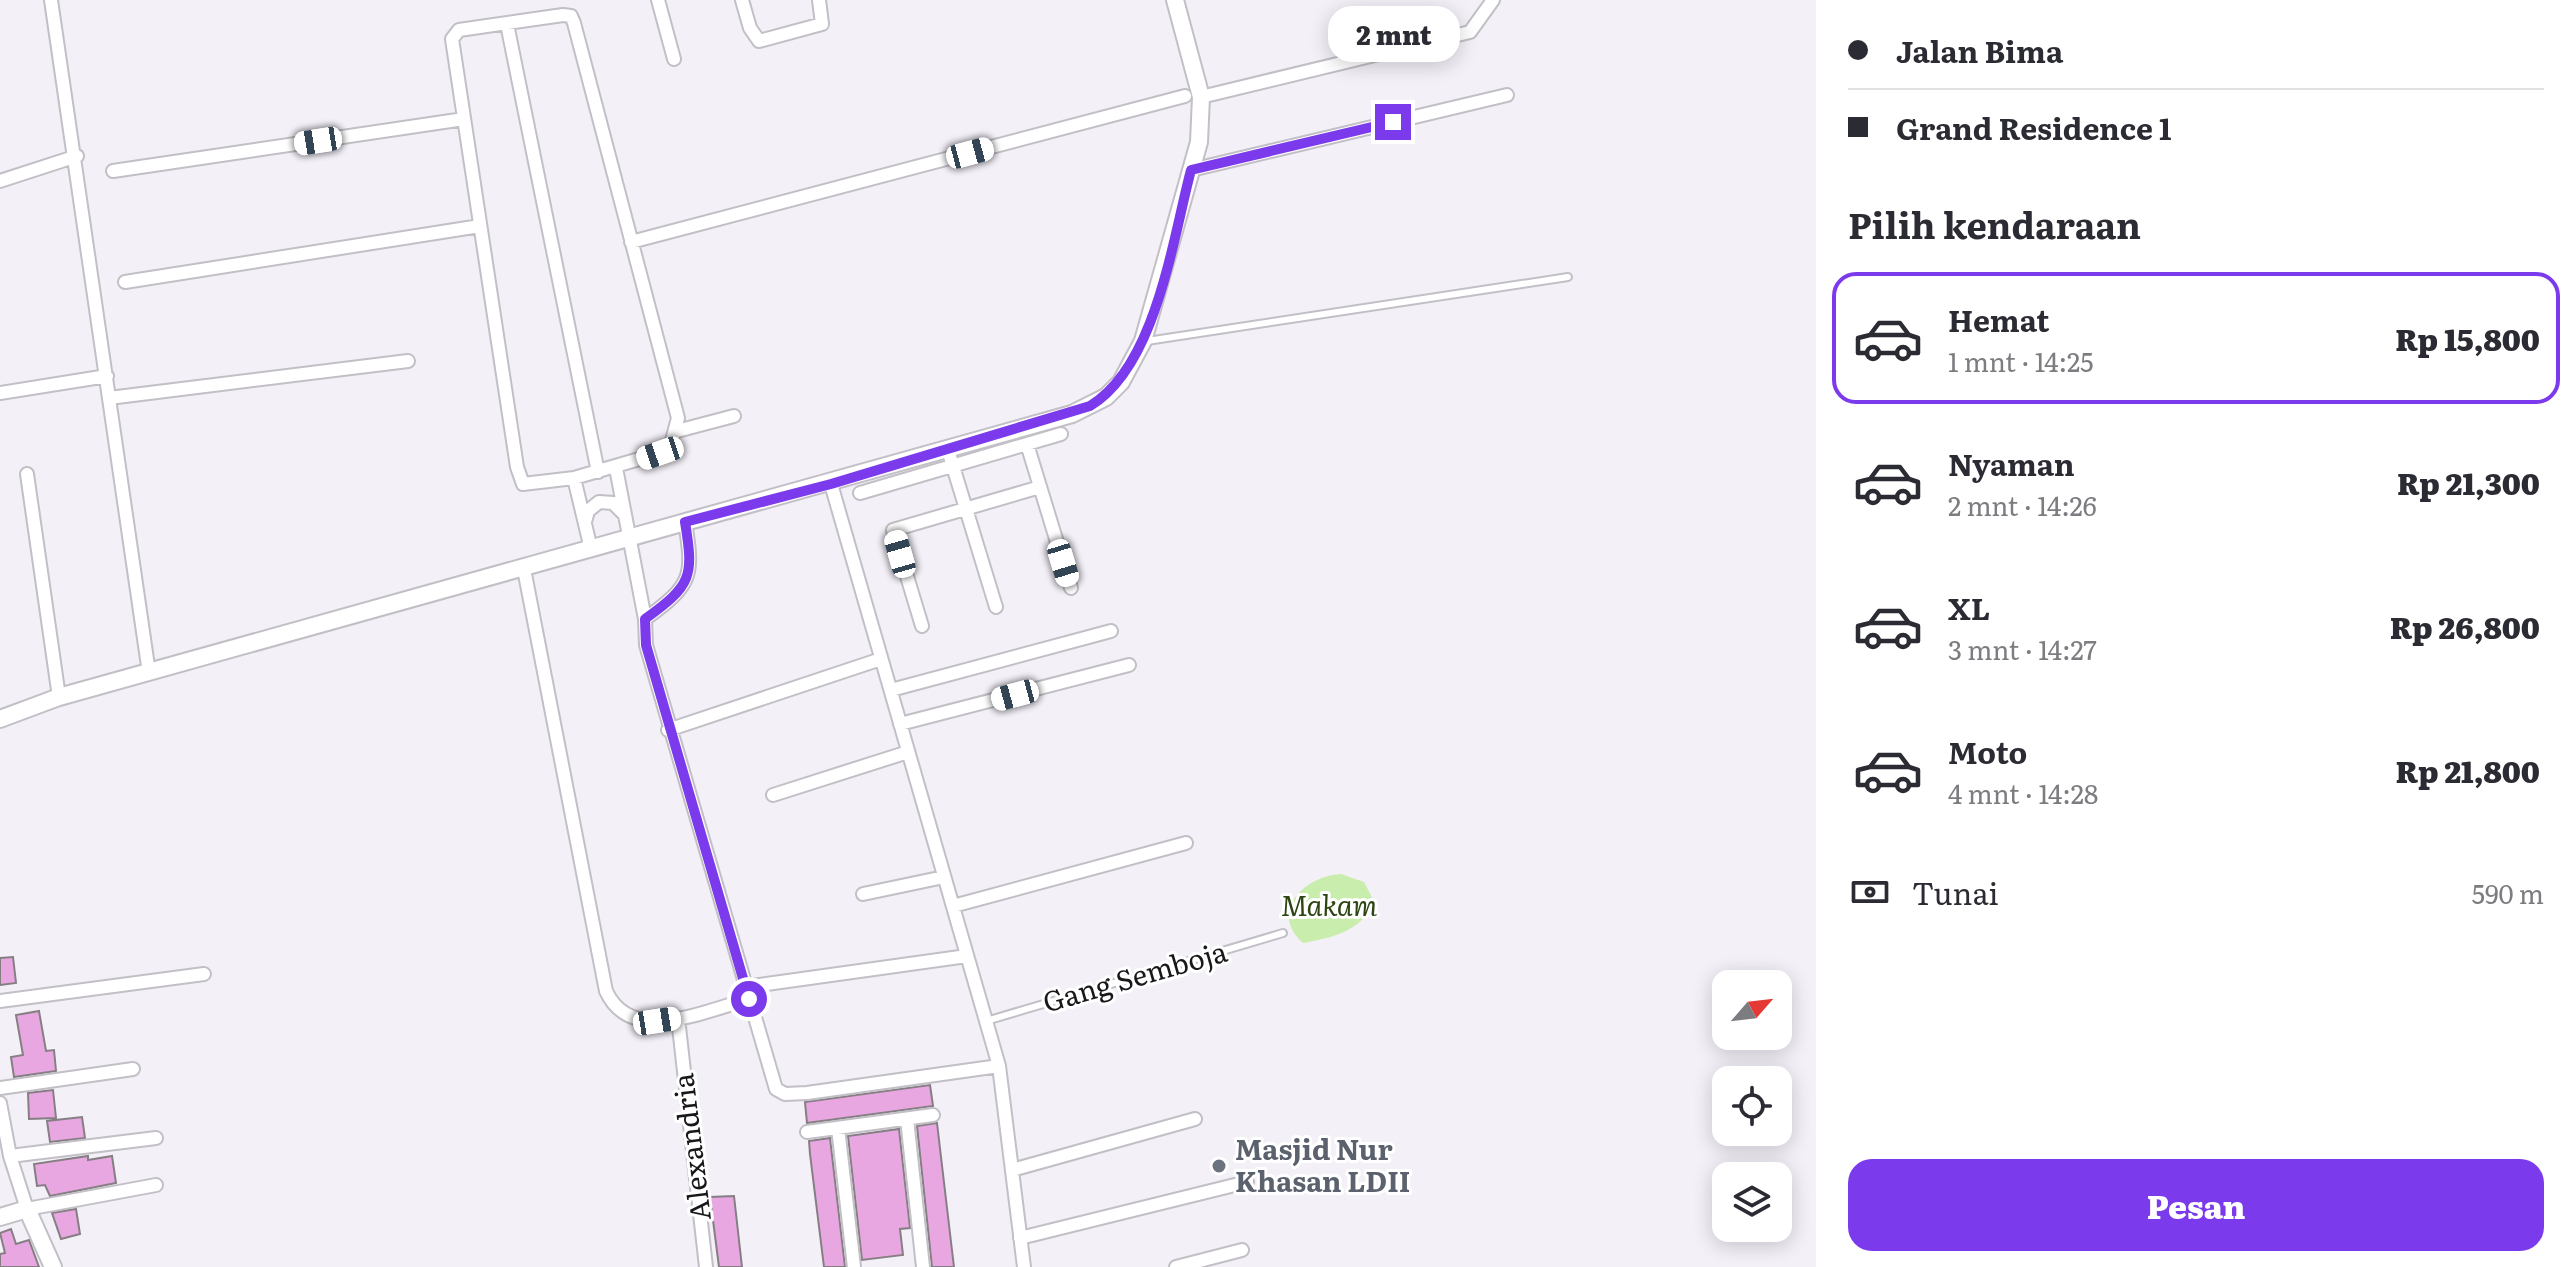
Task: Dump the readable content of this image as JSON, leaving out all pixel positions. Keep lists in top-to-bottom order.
{
  "streets": {
    "street": ["Alexandria"],
    "lane": ["Gang Semboja"]
  },
  "parks": ["Makam"],
  "places": ["Masjid Nur Khasan LDII"],
  "north": "top right",
  "page": {
    "banner": ["Jalan Bima", "Grand Residence 1"],
    "bubble": "2 mnt",
    "heading": "Pilih kendaraan",
    "list": [
      {
        "name": "Hemat",
        "note": "1 mnt · 14:25",
        "value": "Rp 15,800"
      },
      {
        "name": "Nyaman",
        "note": "2 mnt · 14:26",
        "value": "Rp 21,300"
      },
      {
        "name": "XL",
        "note": "3 mnt · 14:27",
        "value": "Rp 26,800"
      },
      {
        "name": "Moto",
        "note": "4 mnt · 14:28",
        "value": "Rp 21,800"
      }
    ],
    "pay": ["Tunai", "590 m"],
    "buttons": "Pesan"
  }
}
